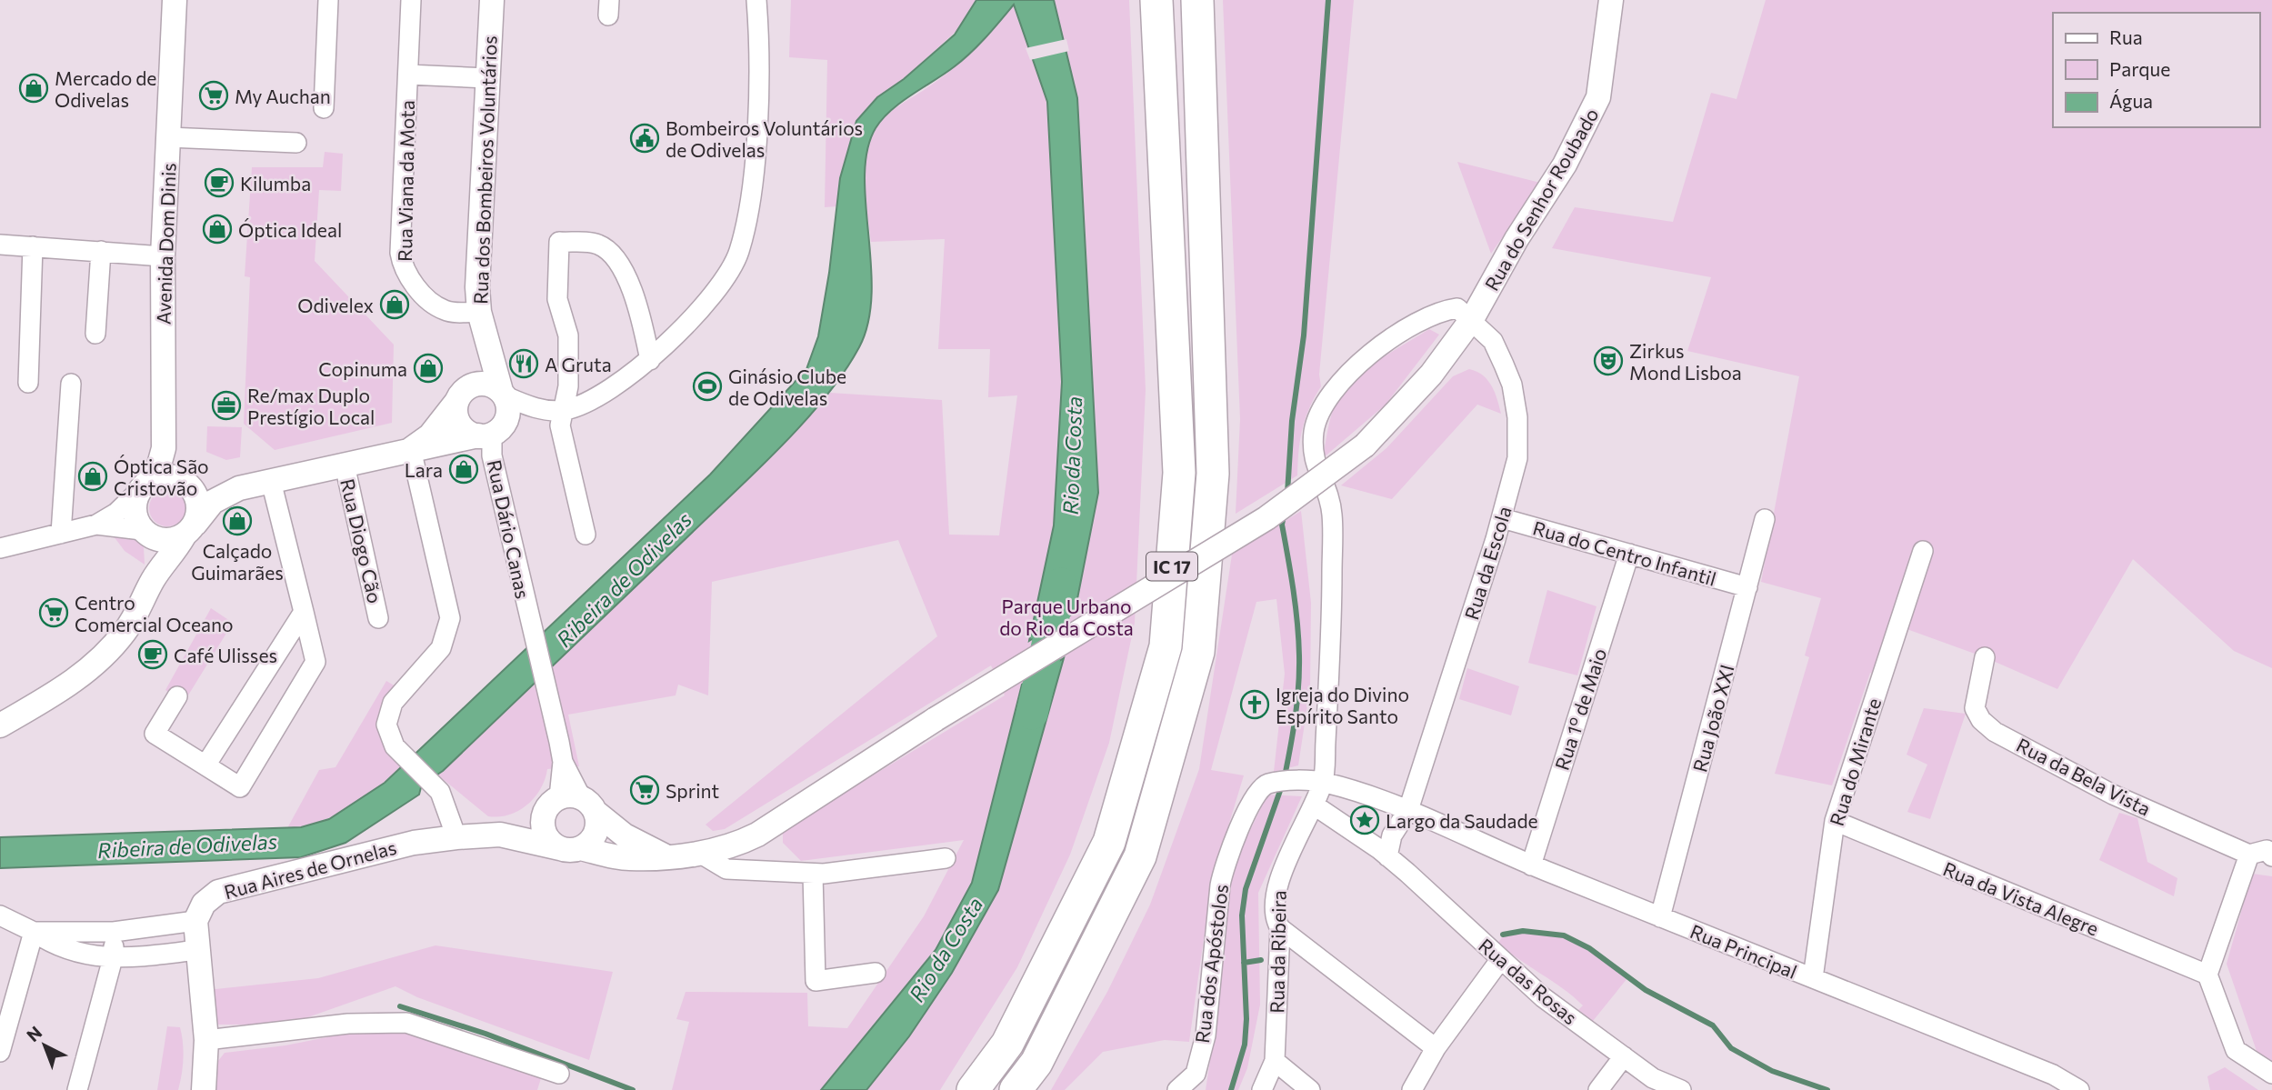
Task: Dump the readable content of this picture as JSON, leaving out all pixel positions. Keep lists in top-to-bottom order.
{
  "streets": {
    "highway": ["IC 17"],
    "street": [
      "Rua dos Bombeiros Voluntários",
      "Rua Viana da Mota",
      "Rua do Senhor Roubado",
      "Avenida Dom Dinis",
      "Rua Dário Canas",
      "Rua Diogo Cão",
      "Rua do Centro Infantil",
      "Rua da Escola",
      "Rua 1º de Maio",
      "Rua João XXI",
      "Rua do Mirante",
      "Rua da Bela Vista",
      "Rua Aires de Ornelas",
      "Rua da Vista Alegre",
      "Rua Principal",
      "Rua da Ribeira",
      "Rua dos Apóstolos",
      "Rua das Rosas"
    ]
  },
  "crossings": [
    ["Rua dos Bombeiros Voluntários", "Rua Viana da Mota"],
    ["Rua dos Bombeiros Voluntários", "Rua Dário Canas"],
    ["Rua do Senhor Roubado", "Rua da Escola"],
    ["Rua do Senhor Roubado", "Rua Aires de Ornelas"],
    ["Rua do Senhor Roubado", "Rua da Ribeira"],
    ["Rua do Centro Infantil", "Rua da Escola"],
    ["Rua do Centro Infantil", "Rua 1º de Maio"],
    ["Rua do Centro Infantil", "Rua João XXI"],
    ["Rua da Escola", "Rua Principal"],
    ["Rua da Escola", "Rua da Ribeira"],
    ["Rua da Escola", "Rua dos Apóstolos"],
    ["Rua da Escola", "Rua das Rosas"],
    ["Rua 1º de Maio", "Rua Principal"],
    ["Rua João XXI", "Rua Principal"],
    ["Rua do Mirante", "Rua da Vista Alegre"],
    ["Rua do Mirante", "Rua Principal"],
    ["Rua Principal", "Rua dos Apóstolos"],
    ["Rua da Ribeira", "Rua dos Apóstolos"]
  ],
  "water": ["Rio da Costa", "Ribeira de Odivelas"],
  "parks": ["Parque Urbano do Rio da Costa"],
  "places": {
    "shop": [
      "Mercado de Odivelas",
      "Óptica Ideal",
      "Odivelex",
      "Copinuma",
      "Lara",
      "Óptica São Cristovão",
      "Calçado Guimarães"
    ],
    "supermarket": ["My Auchan", "Centro Comercial Oceano", "Sprint"],
    "public building": ["Bombeiros Voluntários de Odivelas"],
    "cafe": ["Kilumba", "Café Ulisses"],
    "theatre": ["Zirkus Mond Lisboa"],
    "restaurant": ["A Gruta"],
    "sports": ["Ginásio Clube de Odivelas"],
    "office": ["Re/max Duplo Prestígio Local"],
    "church": ["Igreja do Divino Espírito Santo"],
    "place": ["Largo da Saudade"]
  },
  "legend": ["Rua", "Parque", "Água"],
  "north": "top left"
}
